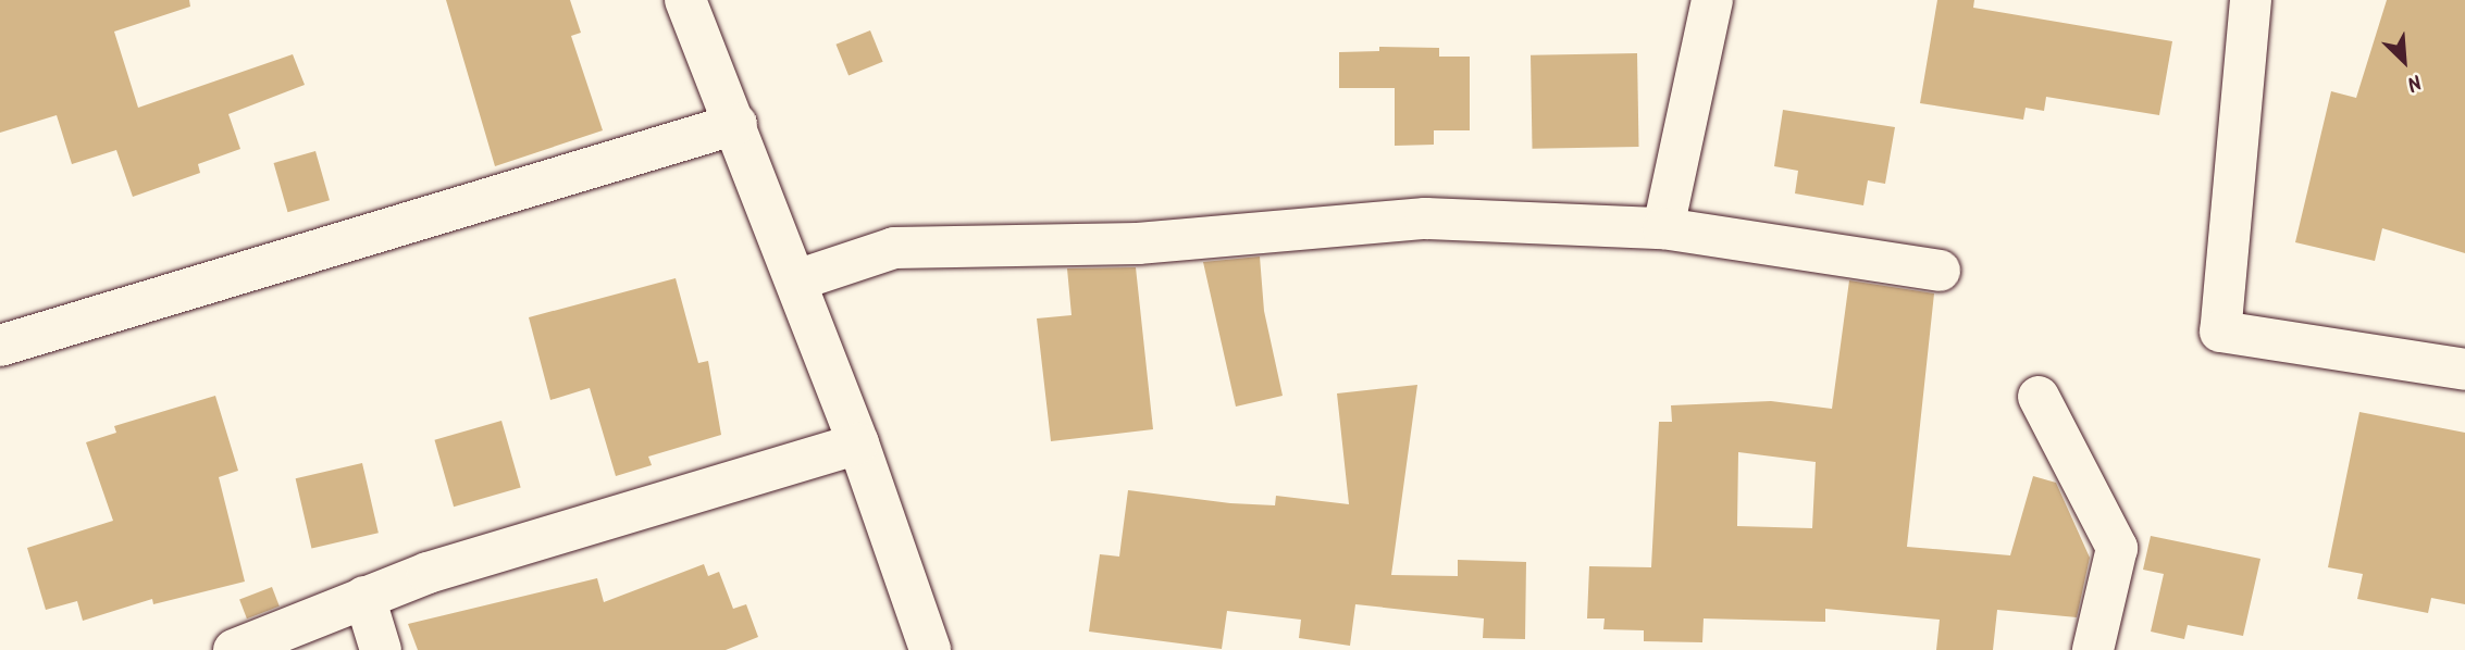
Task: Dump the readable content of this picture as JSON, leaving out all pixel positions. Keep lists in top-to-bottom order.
{
  "north": "bottom right"
}
